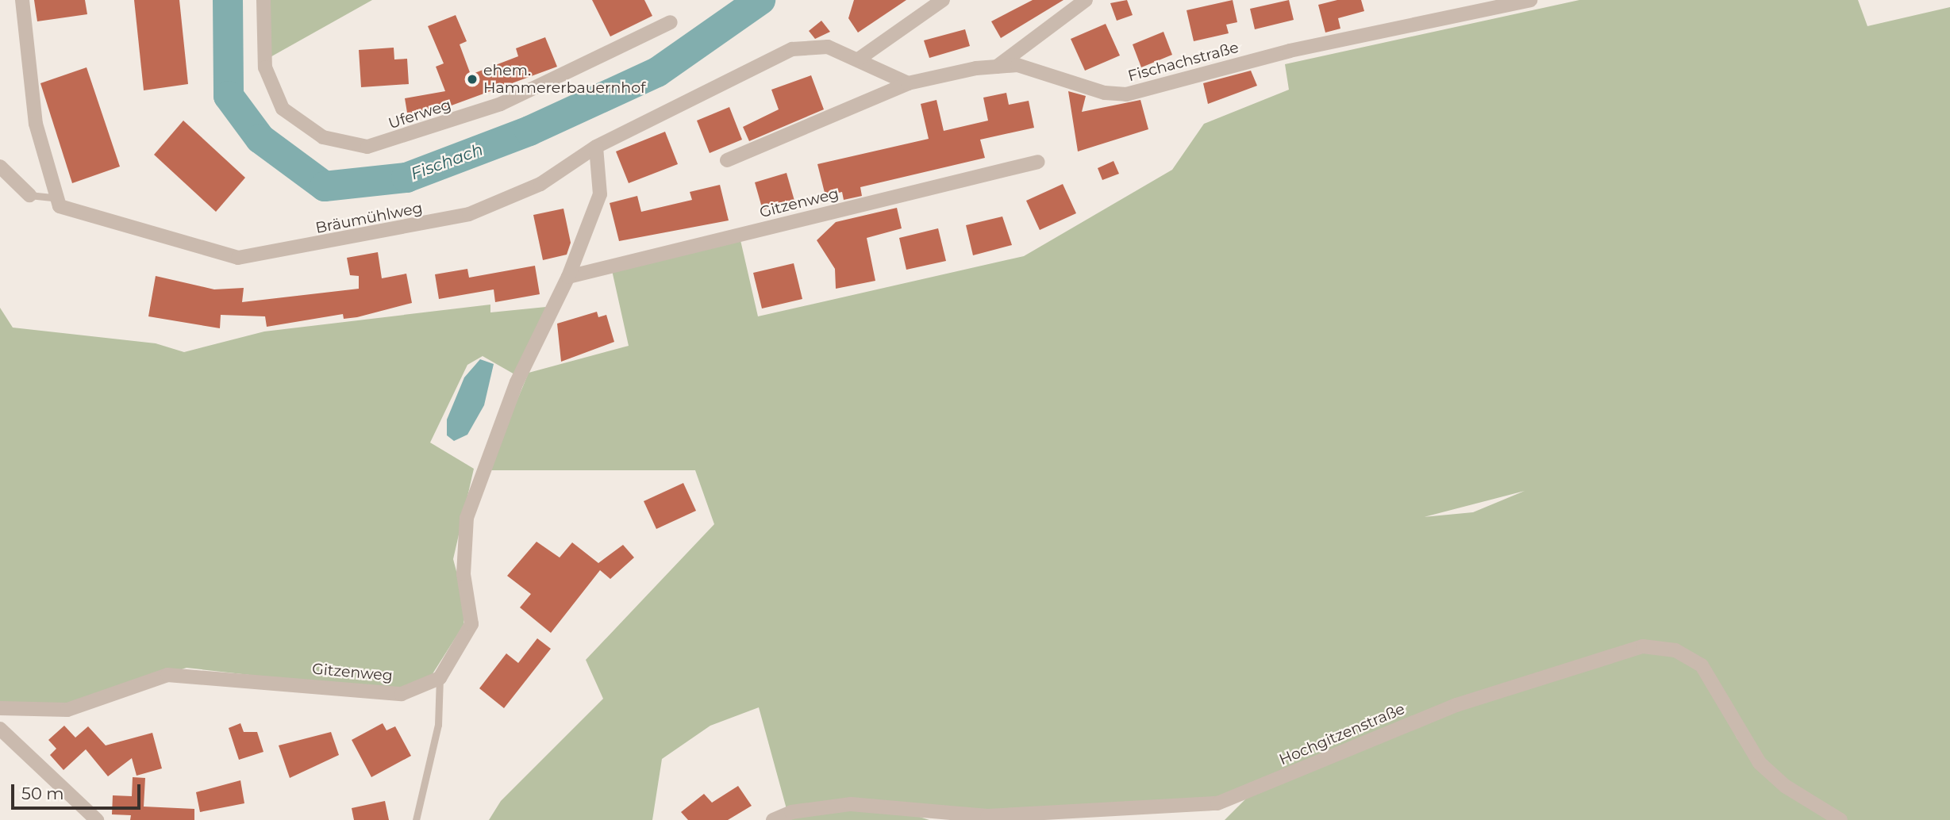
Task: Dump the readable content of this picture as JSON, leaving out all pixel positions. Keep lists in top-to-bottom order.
{
  "streets": {
    "street": [
      "Fischachstraße",
      "Uferweg",
      "Gitzenweg",
      "Bräumühlweg",
      "Hochgitzenstraße"
    ]
  },
  "crossings": [
    ["Fischachstraße", "Bräumühlweg"]
  ],
  "water": ["Fischach"],
  "places": ["ehem. Hammererbauernhof"],
  "scale_bar": "50 m"
}
